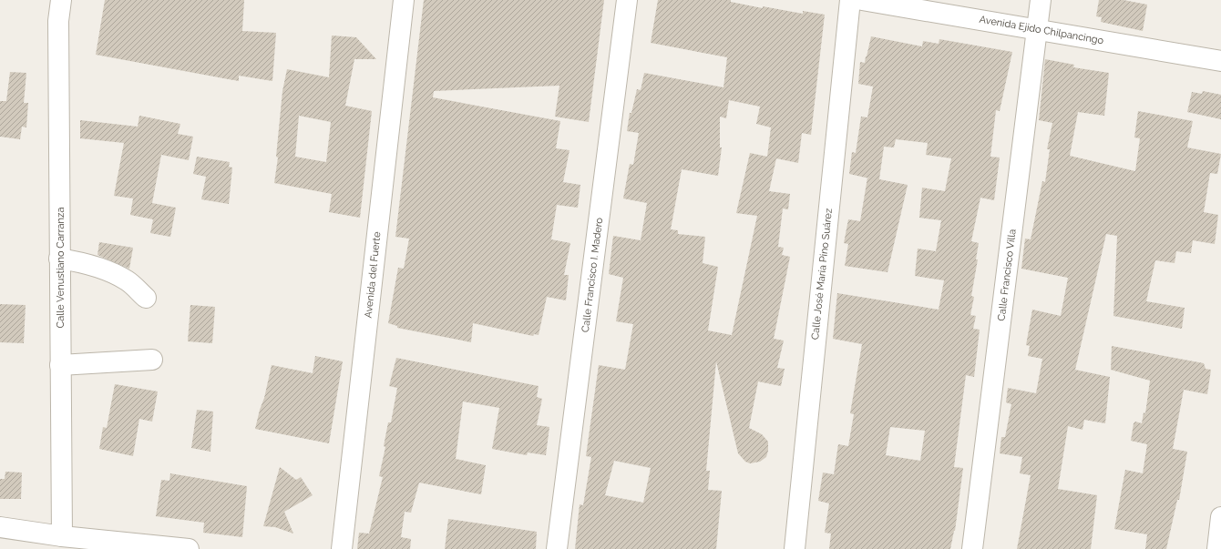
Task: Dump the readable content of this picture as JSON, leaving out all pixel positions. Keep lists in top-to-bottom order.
{
  "streets": {
    "street": [
      "Avenida Ejido Chilpancingo",
      "Calle Venustiano Carranza",
      "Calle José María Pino Suárez",
      "Avenida del Fuerte",
      "Calle Francisco I. Madero",
      "Calle Francisco Villa"
    ]
  },
  "crossings": [
    ["Avenida Ejido Chilpancingo", "Calle Francisco Villa"]
  ]
}
